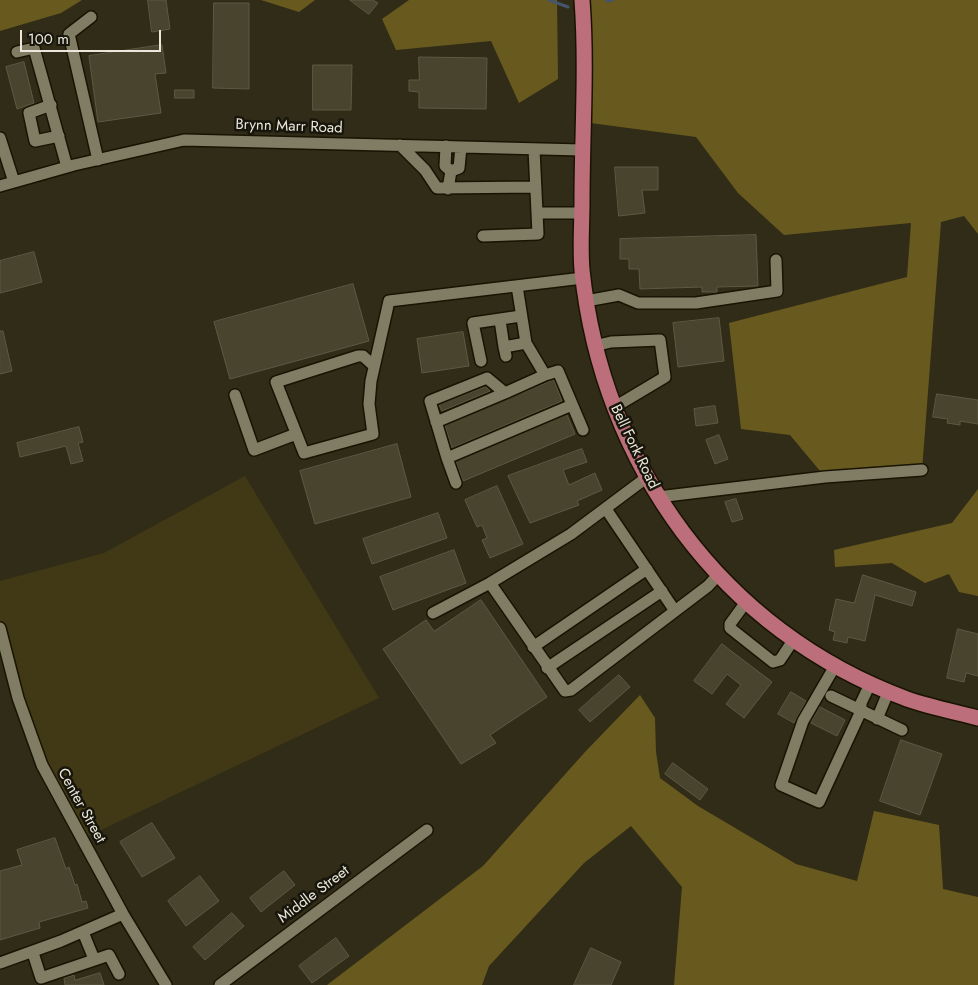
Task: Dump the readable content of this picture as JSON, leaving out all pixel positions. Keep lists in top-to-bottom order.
{
  "streets": {
    "main road": ["Bell Fork Road"],
    "street": ["Brynn Marr Road", "Center Street", "Middle Street"]
  },
  "crossings": [
    ["Brynn Marr Road", "Bell Fork Road"]
  ],
  "scale_bar": "100 m"
}
